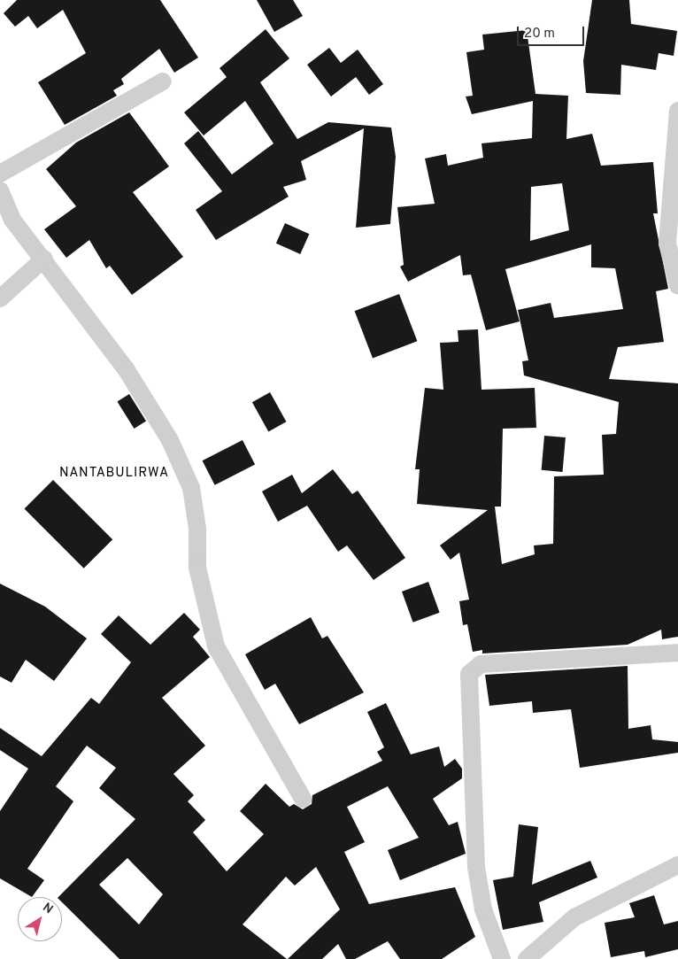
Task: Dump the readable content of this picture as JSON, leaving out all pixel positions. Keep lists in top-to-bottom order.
{
  "districts": ["NANTABULIRWA"],
  "scale_bar": "20 m",
  "north": "top right"
}
